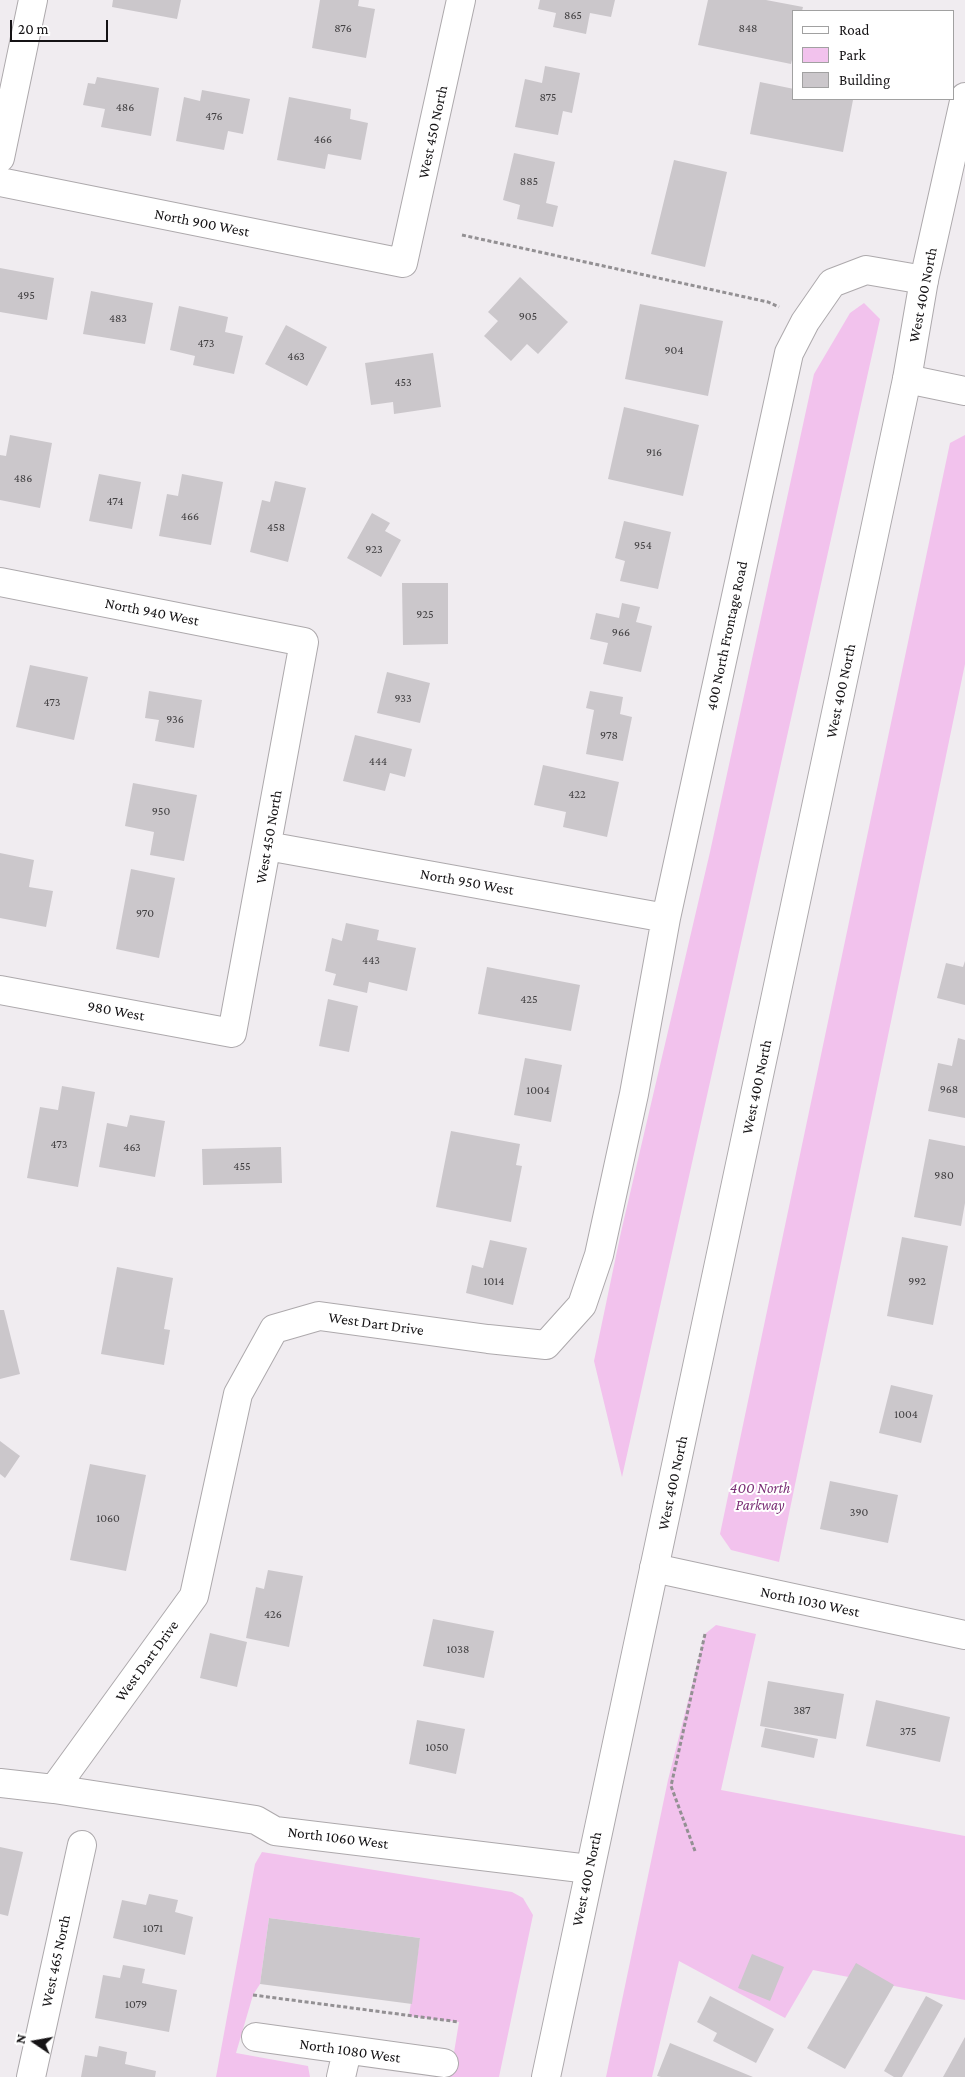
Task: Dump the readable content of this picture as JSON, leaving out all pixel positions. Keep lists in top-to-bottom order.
{
  "streets": {
    "street": [
      "West 450 North",
      "North 900 West",
      "West 400 North",
      "North 940 West",
      "400 North Frontage Road",
      "North 950 West",
      "980 West",
      "West Dart Drive",
      "North 1030 West",
      "North 1060 West",
      "West 465 North",
      "North 1080 West"
    ]
  },
  "crossings": [
    ["West 450 North", "North 900 West"],
    ["West 450 North", "North 940 West"],
    ["West 450 North", "North 950 West"],
    ["West 450 North", "980 West"],
    ["West 400 North", "400 North Frontage Road"],
    ["West 400 North", "North 1030 West"],
    ["West 400 North", "North 1060 West"],
    ["400 North Frontage Road", "North 950 West"],
    ["400 North Frontage Road", "West Dart Drive"],
    ["West Dart Drive", "North 1060 West"]
  ],
  "parks": ["400 North Parkway"],
  "house_numbers": [
    "865",
    "876",
    "848",
    "875",
    "486",
    "476",
    "466",
    "885",
    "495",
    "905",
    "483",
    "473",
    "904",
    "463",
    "453",
    "916",
    "486",
    "474",
    "466",
    "458",
    "954",
    "923",
    "925",
    "966",
    "933",
    "473",
    "936",
    "978",
    "444",
    "422",
    "950",
    "970",
    "443",
    "425",
    "968",
    "1004",
    "473",
    "463",
    "455",
    "980",
    "1014",
    "992",
    "1004",
    "390",
    "1060",
    "426",
    "1038",
    "387",
    "375",
    "1050",
    "1071",
    "1079"
  ],
  "legend": ["Road", "Park", "Building"],
  "scale_bar": "20 m",
  "north": "left"
}
